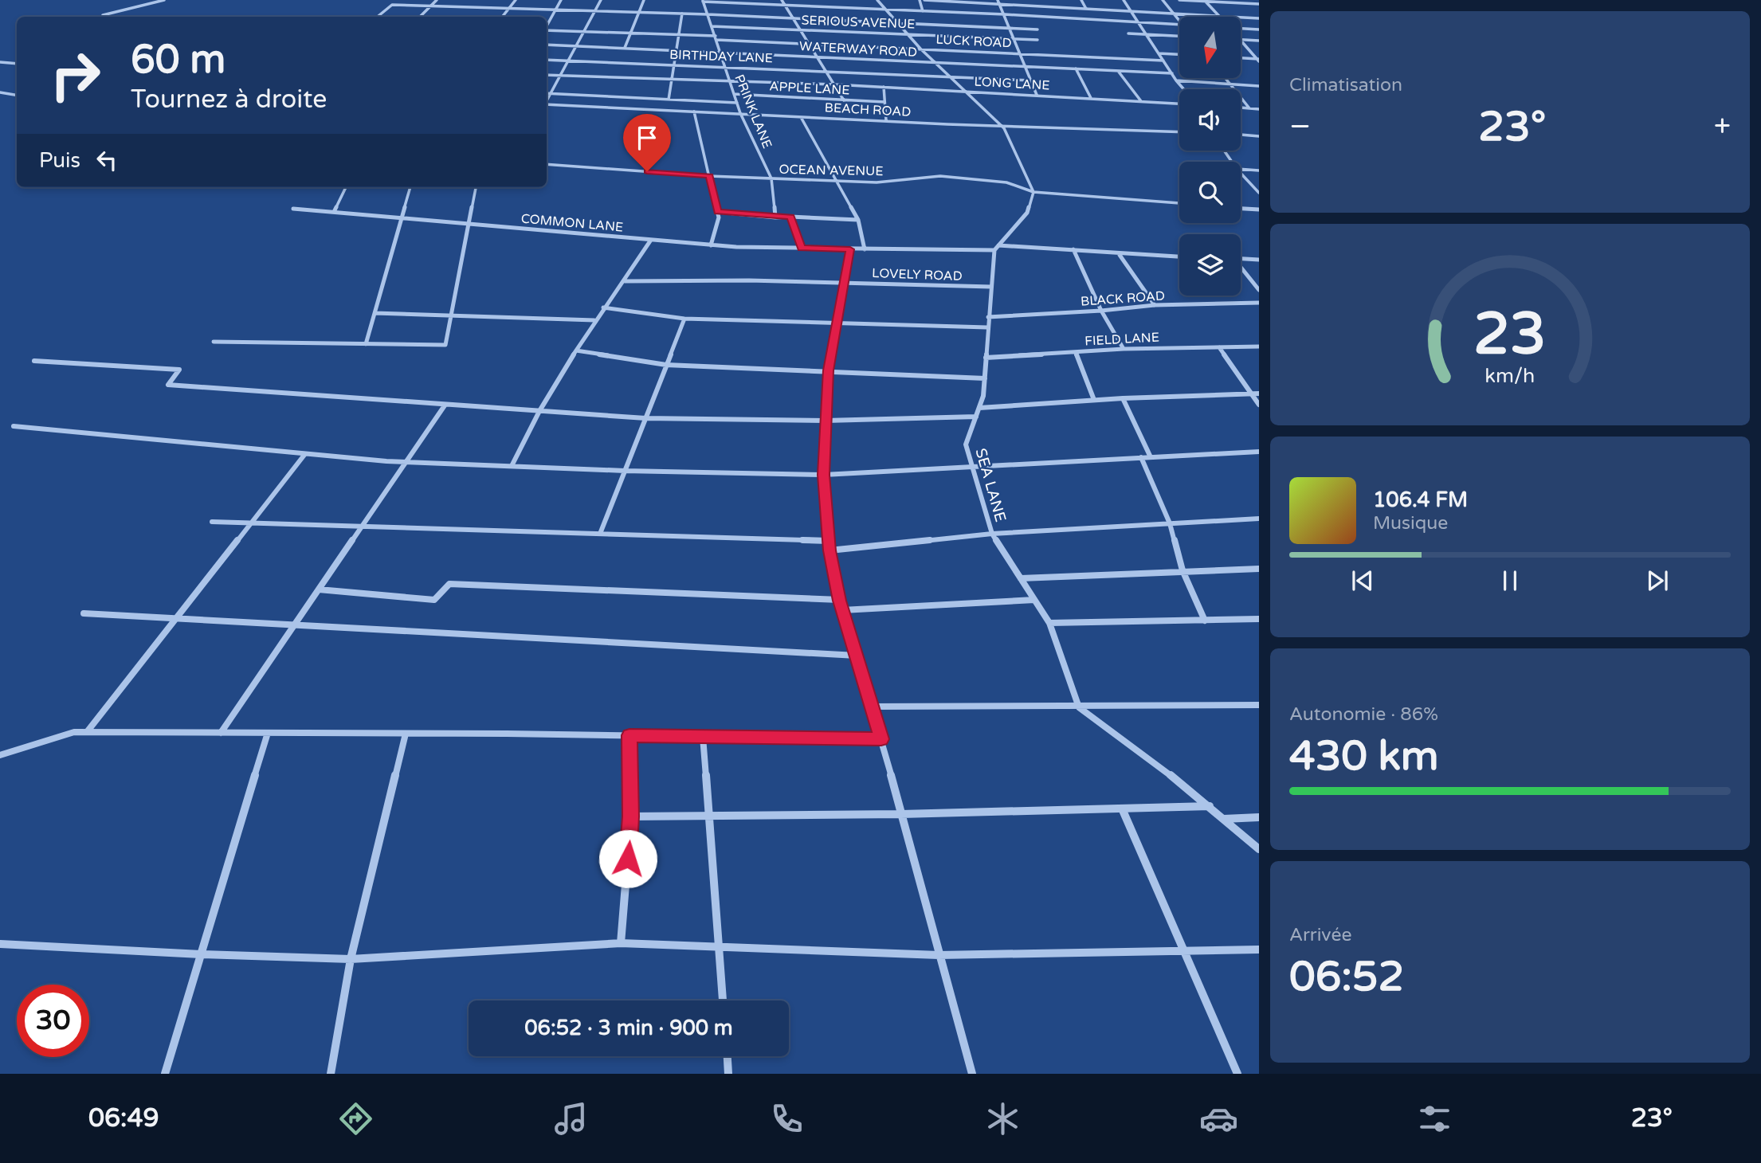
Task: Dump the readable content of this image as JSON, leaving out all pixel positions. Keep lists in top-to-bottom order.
{
  "streets": {
    "street": [
      "SERIOUS AVENUE",
      "LUCK ROAD",
      "WATERWAY ROAD",
      "BIRTHDAY LANE",
      "LONG LANE",
      "APPLE LANE",
      "BEACH ROAD",
      "PRINK LANE",
      "OCEAN AVENUE",
      "COMMON LANE",
      "LOVELY ROAD",
      "BLACK ROAD",
      "FIELD LANE",
      "SEA LANE"
    ]
  },
  "crossings": [
    ["SERIOUS AVENUE", "PRINK LANE"],
    ["LUCK ROAD", "PRINK LANE"],
    ["WATERWAY ROAD", "PRINK LANE"],
    ["BIRTHDAY LANE", "PRINK LANE"],
    ["LONG LANE", "PRINK LANE"],
    ["APPLE LANE", "PRINK LANE"],
    ["BEACH ROAD", "PRINK LANE"],
    ["PRINK LANE", "OCEAN AVENUE"],
    ["COMMON LANE", "SEA LANE"],
    ["LOVELY ROAD", "SEA LANE"],
    ["BLACK ROAD", "SEA LANE"],
    ["FIELD LANE", "SEA LANE"]
  ],
  "north": "bottom",
  "page": {
    "tile": [
      "Climatisation",
      ["Autonomie · 86%", "430 km"],
      ["Arrivée", "06:52"]
    ],
    "turn": ["60 m", "Tournez à droite"],
    "heat": ["−", "23°", "+"],
    "then": "Puis",
    "song": ["106.4 FM", "Musique"],
    "limit": "30",
    "trip": "06:52 · 3 min · 900 m",
    "tabs": ["06:49", "23°"],
    "gauge": ["23", "km/h"]
  }
}
